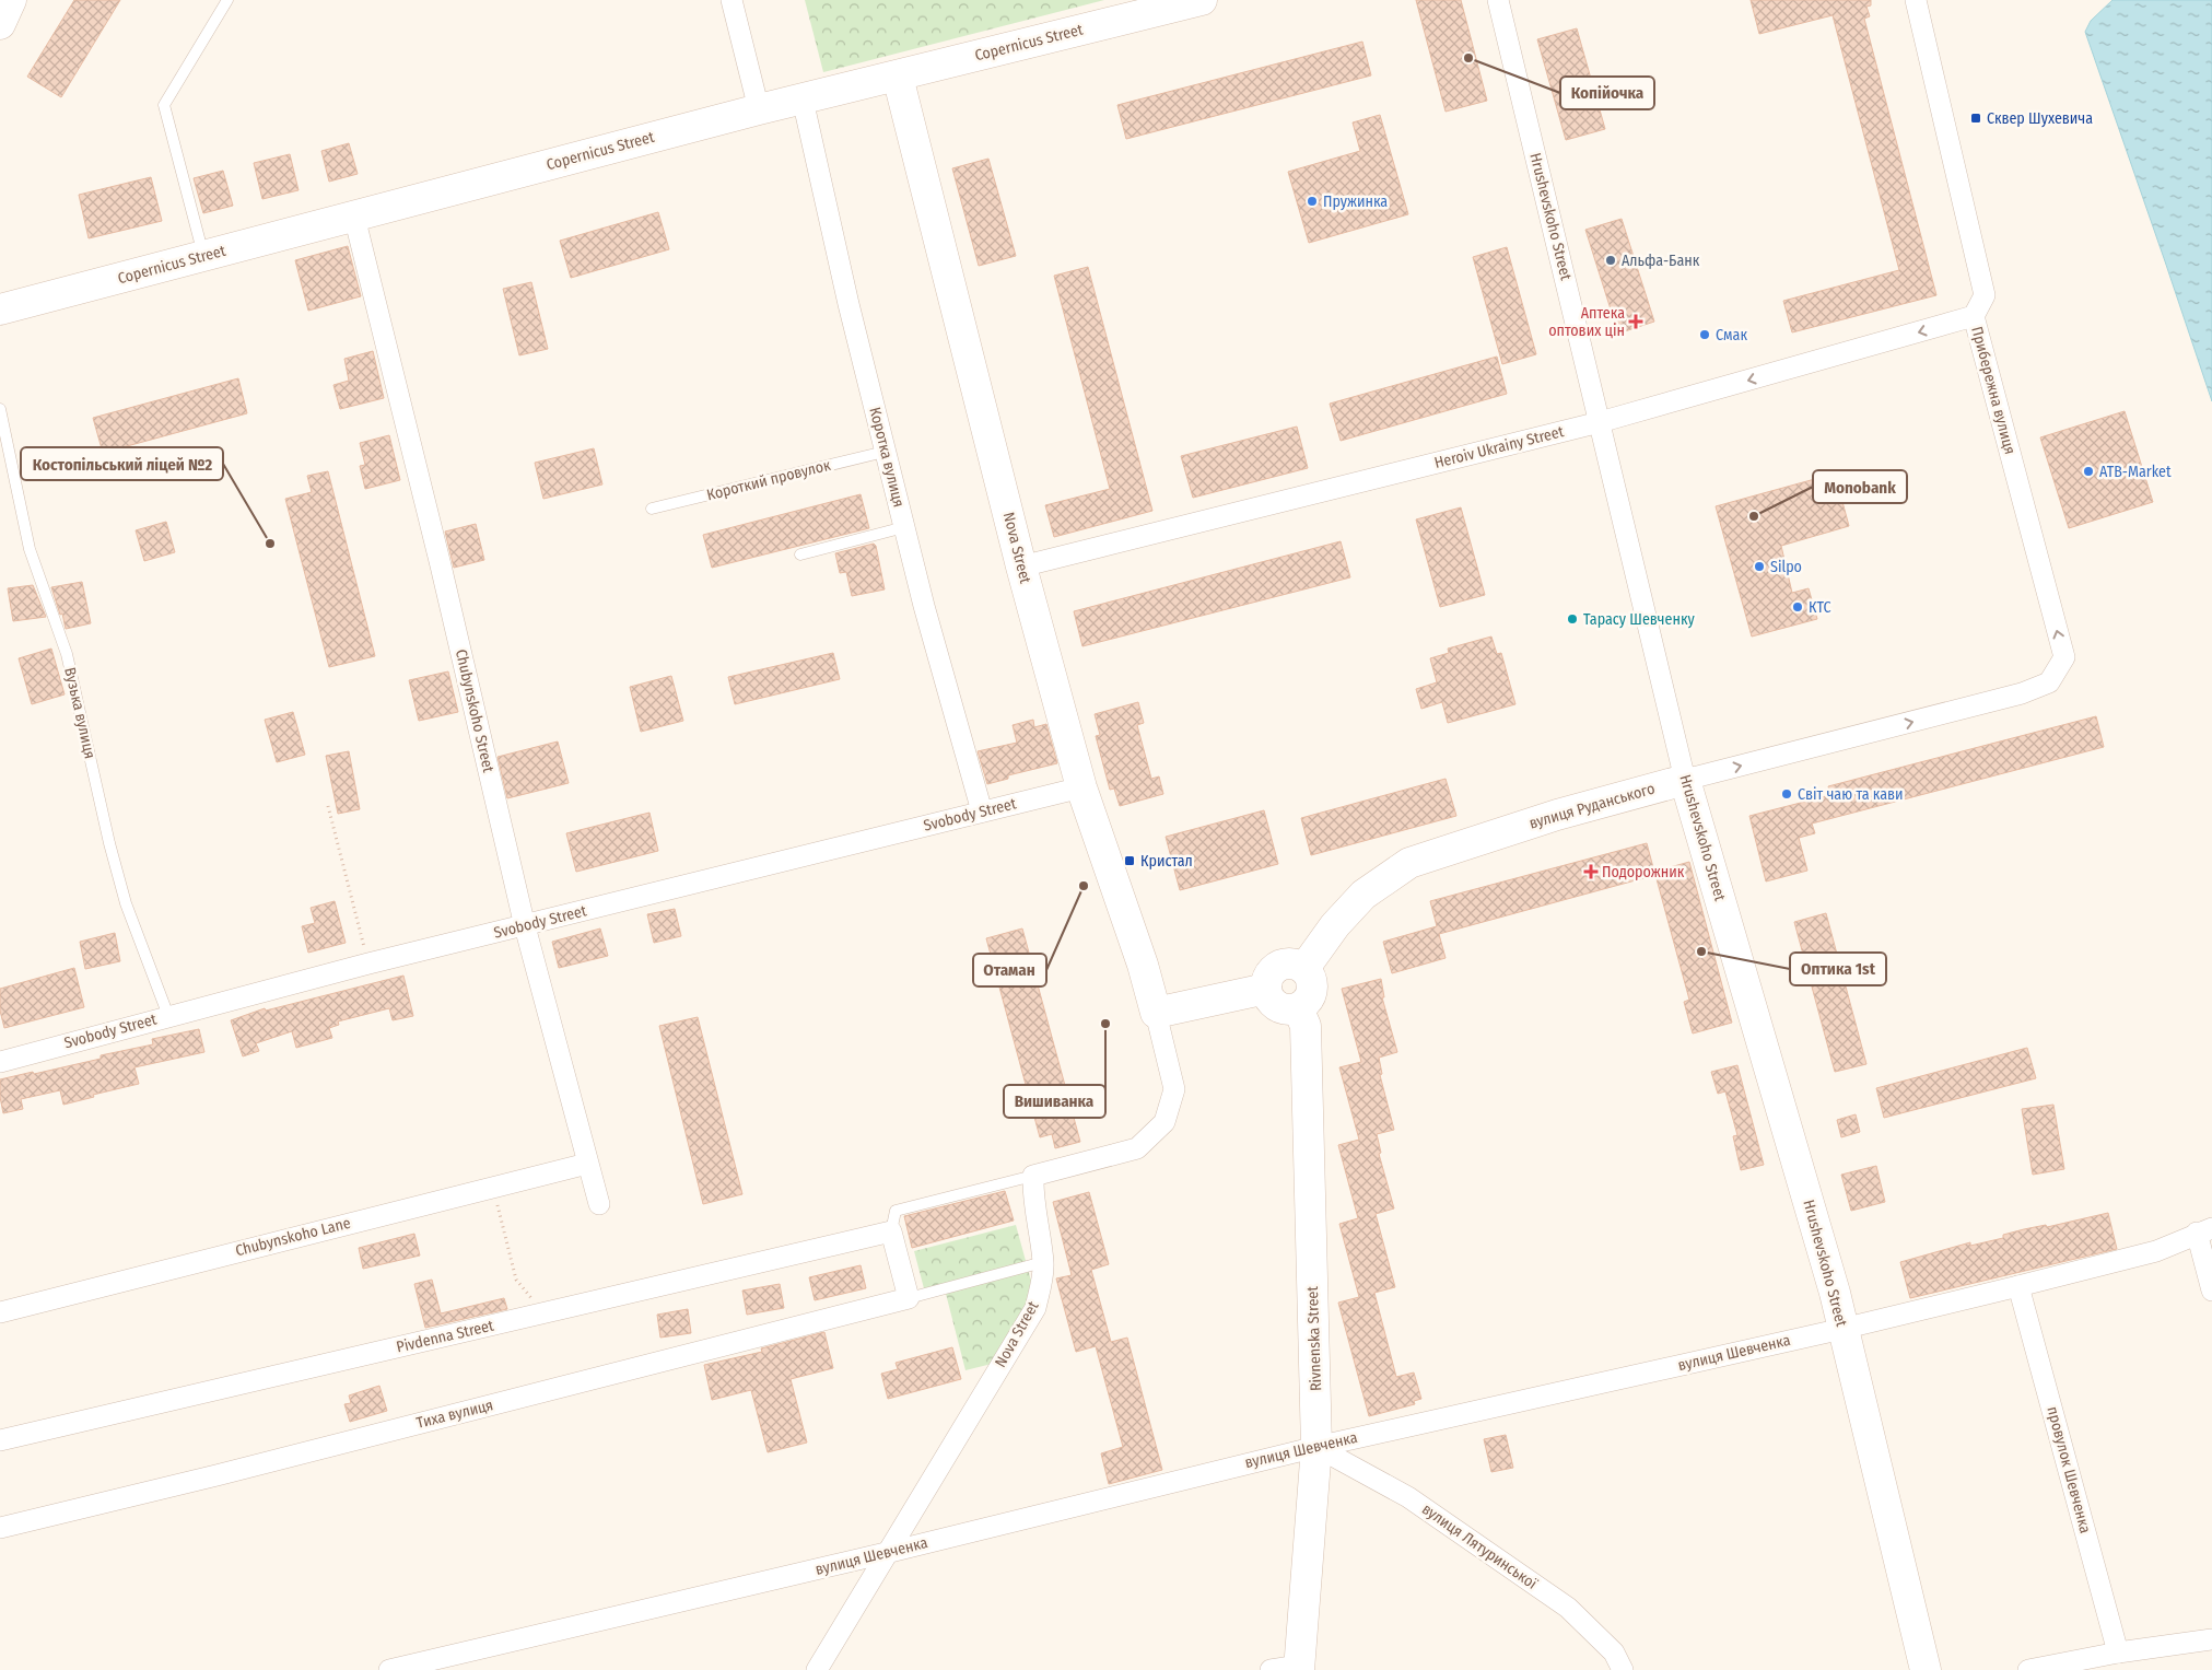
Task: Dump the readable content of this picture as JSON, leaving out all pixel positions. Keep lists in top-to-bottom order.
{
  "streets": {
    "street": [
      "Copernicus Street",
      "Hrushevskoho Street",
      "Прибережна вулиця",
      "Heroiv Ukrainy Street",
      "Коротка вулиця",
      "Nova Street",
      "Chubynskoho Street",
      "вулиця Руданського",
      "Svobody Street",
      "Chubynskoho Lane",
      "Pivdenna Street",
      "Rivnenska Street",
      "вулиця Шевченка",
      "Тиха вулиця",
      "провулок Шевченка",
      "вулиця Лятуринської"
    ],
    "lane": ["Короткий провулок", "Вузька вулиця"]
  },
  "crossings": [
    ["Copernicus Street", "Коротка вулиця"],
    ["Copernicus Street", "Nova Street"],
    ["Copernicus Street", "Chubynskoho Street"],
    ["Hrushevskoho Street", "Heroiv Ukrainy Street"],
    ["Hrushevskoho Street", "вулиця Руданського"],
    ["Hrushevskoho Street", "вулиця Шевченка"],
    ["Прибережна вулиця", "Heroiv Ukrainy Street"],
    ["Прибережна вулиця", "вулиця Руданського"],
    ["Heroiv Ukrainy Street", "Nova Street"],
    ["Коротка вулиця", "Короткий провулок"],
    ["Коротка вулиця", "Svobody Street"],
    ["Nova Street", "Svobody Street"],
    ["Nova Street", "вулиця Шевченка"],
    ["Chubynskoho Street", "Svobody Street"],
    ["Chubynskoho Street", "Chubynskoho Lane"],
    ["Вузька вулиця", "Svobody Street"],
    ["вулиця Руданського", "Rivnenska Street"],
    ["Rivnenska Street", "вулиця Шевченка"],
    ["Rivnenska Street", "вулиця Лятуринської"],
    ["вулиця Шевченка", "провулок Шевченка"],
    ["вулиця Шевченка", "вулиця Лятуринської"]
  ],
  "one_way": ["Прибережна вулиця", "Heroiv Ukrainy Street", "вулиця Руданського"],
  "places": {
    "other": [
      "Копійочка",
      "Пружинка",
      "Альфа-Банк",
      "Смак",
      "ATB-Market",
      "Monobank",
      "Костопільський ліцей №2",
      "Silpo",
      "КТС",
      "Тарасу Шевченку",
      "Світ чаю та кави",
      "Отаман",
      "Оптика 1st",
      "Вишиванка"
    ],
    "transit": ["Сквер Шухевича", "Кристал"],
    "health": ["Аптека оптових цін", "Подорожник"]
  }
}
